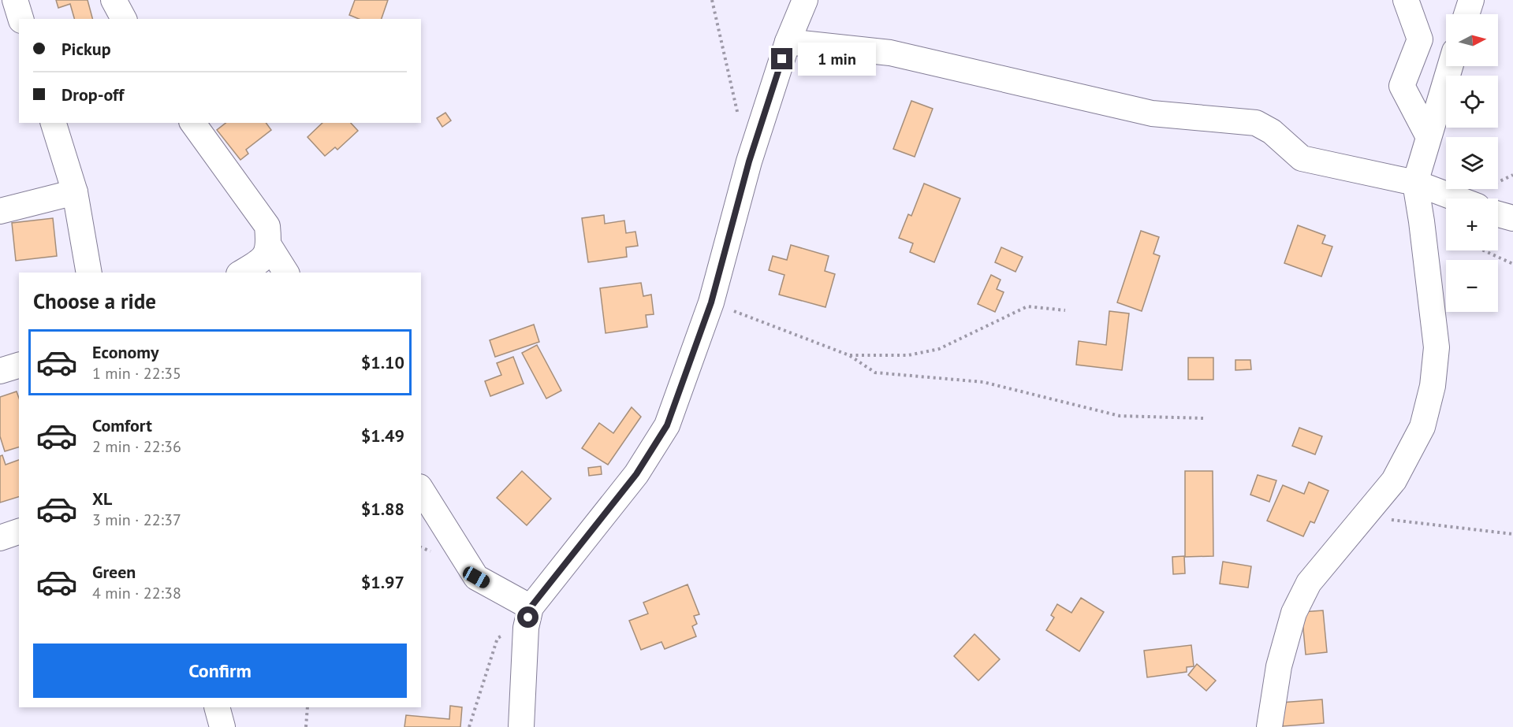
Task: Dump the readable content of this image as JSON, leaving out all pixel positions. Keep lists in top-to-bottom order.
{
  "north": "right",
  "page": {
    "map_buttons": ["+", "−"],
    "banner": ["Pickup", "Drop-off"],
    "bubble": "1 min",
    "heading": "Choose a ride",
    "list": [
      {
        "name": "Economy",
        "note": "1 min · 22:35",
        "value": "$1.10"
      },
      {
        "name": "Comfort",
        "note": "2 min · 22:36",
        "value": "$1.49"
      },
      {
        "name": "XL",
        "note": "3 min · 22:37",
        "value": "$1.88"
      },
      {
        "name": "Green",
        "note": "4 min · 22:38",
        "value": "$1.97"
      }
    ],
    "buttons": "Confirm"
  }
}
